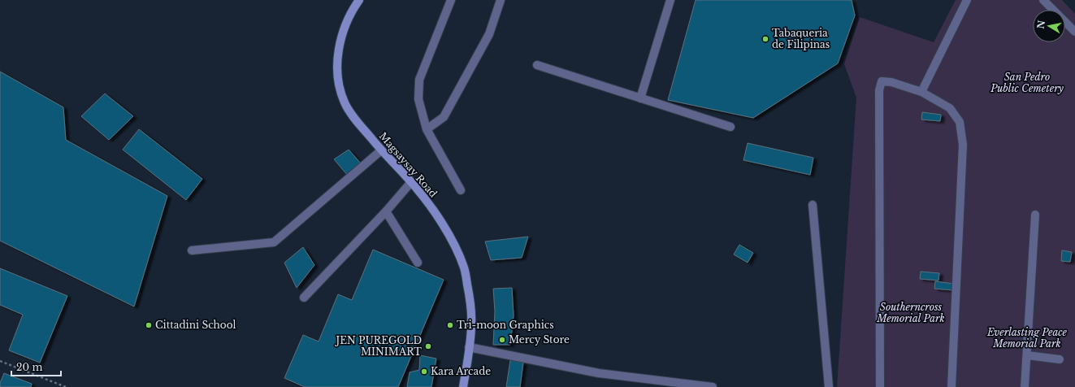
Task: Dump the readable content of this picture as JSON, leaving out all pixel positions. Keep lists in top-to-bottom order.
{
  "streets": {
    "main road": ["Magsaysay Road"]
  },
  "parks": ["San Pedro Public Cemetery", "Southerncross Memorial Park", "Everlasting Peace Memorial Park"],
  "places": [
    "Tabaqueria de Filipinas",
    "Cittadini School",
    "Tri-moon Graphics",
    "Mercy Store",
    "JEN PUREGOLD MINIMART",
    "Kara Arcade"
  ],
  "scale_bar": "20 m",
  "north": "left"
}
